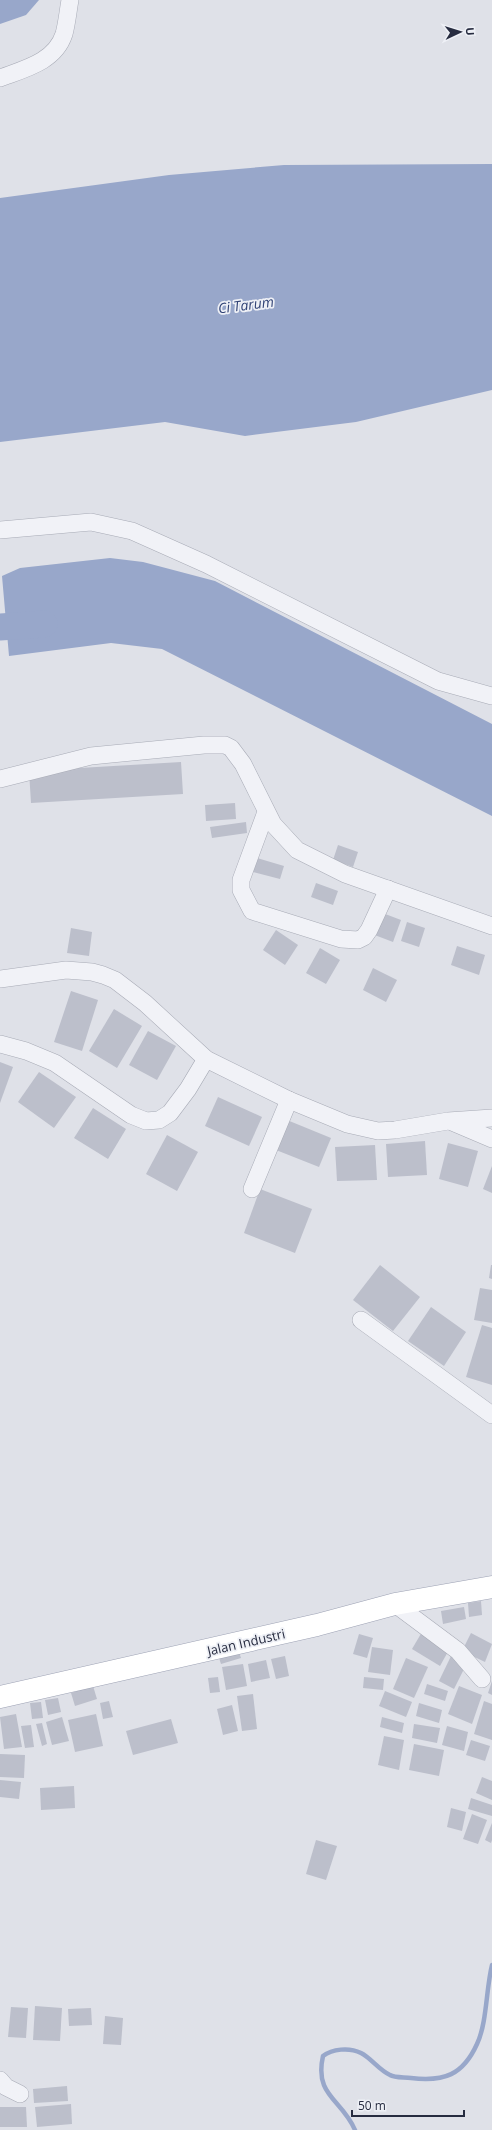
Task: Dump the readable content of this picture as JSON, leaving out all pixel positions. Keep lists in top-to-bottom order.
{
  "streets": {
    "main road": ["Jalan Industri"]
  },
  "water": ["Ci Tarum"],
  "scale_bar": "50 m",
  "north": "right"
}
